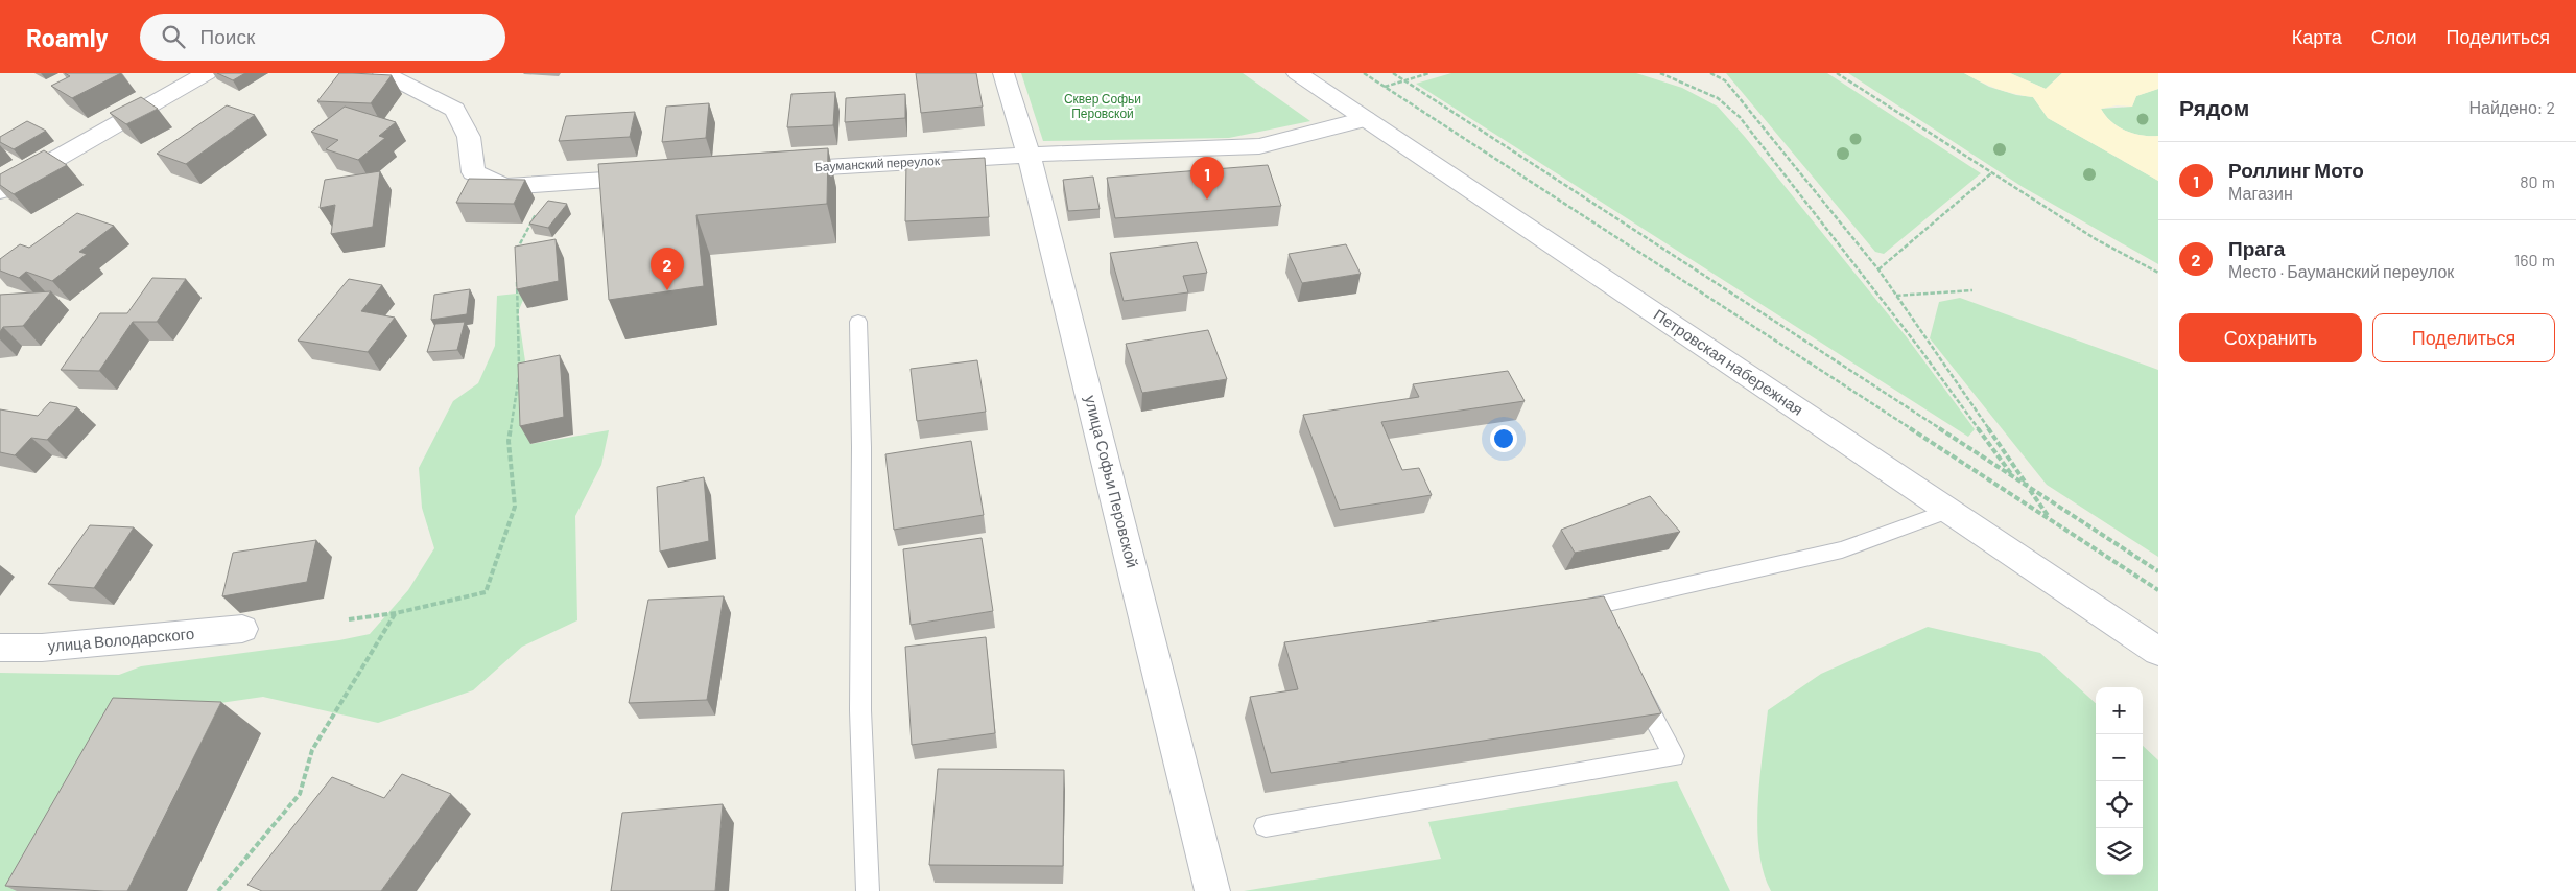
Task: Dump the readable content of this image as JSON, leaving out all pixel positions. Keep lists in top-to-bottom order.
{
  "streets": {
    "street": [
      "Бауманский переулок",
      "Петровская набережная",
      "улица Софьи Перовской",
      "улица Володарского"
    ]
  },
  "crossings": [
    ["Бауманский переулок", "Петровская набережная"],
    ["Бауманский переулок", "улица Софьи Перовской"]
  ],
  "parks": ["Сквер Софьи Перовской"],
  "page": {
    "header": "Roamly",
    "search": "Поиск",
    "nav": ["Карта", "Слои", "Поделиться"],
    "heading": ["Рядом", "Найдено: 2"],
    "list": [
      {
        "mark": "1",
        "name": "Роллинг Мото",
        "note": "Магазин",
        "value": "80 m"
      },
      {
        "mark": "2",
        "name": "Прага",
        "note": "Место · Бауманский переулок",
        "value": "160 m"
      }
    ],
    "pins": ["1", "2"],
    "buttons": ["Сохранить", "Поделиться"],
    "map_buttons": ["+", "−"]
  }
}
